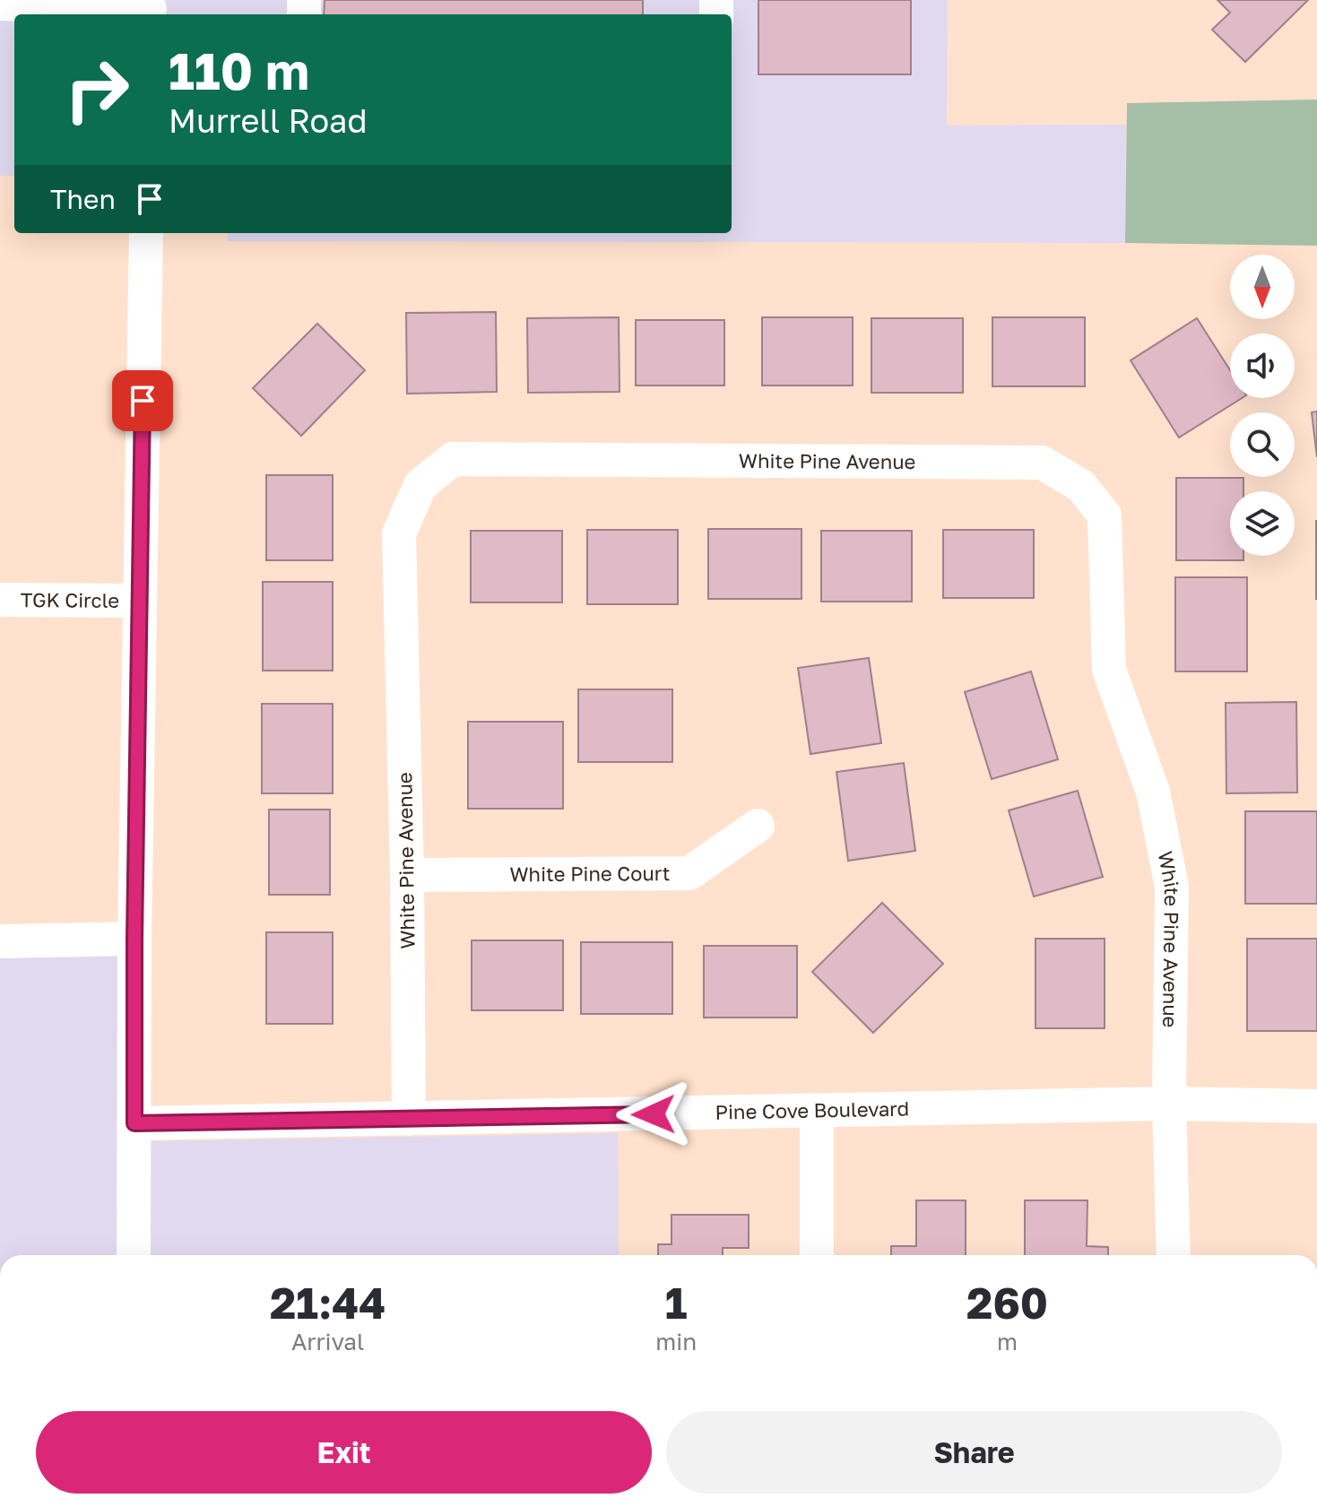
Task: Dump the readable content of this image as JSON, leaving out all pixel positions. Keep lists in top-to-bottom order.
{
  "streets": {
    "street": [
      "White Pine Avenue",
      "TGK Circle",
      "White Pine Court",
      "Pine Cove Boulevard"
    ]
  },
  "crossings": [
    ["White Pine Avenue", "White Pine Court"],
    ["White Pine Avenue", "Pine Cove Boulevard"]
  ],
  "north": "bottom",
  "page": {
    "turn": ["110 m", "Murrell Road"],
    "then": "Then",
    "eta": [
      "21:44",
      "Arrival",
      "1",
      "min",
      "260",
      "m"
    ],
    "buttons": ["Exit", "Share"]
  }
}
